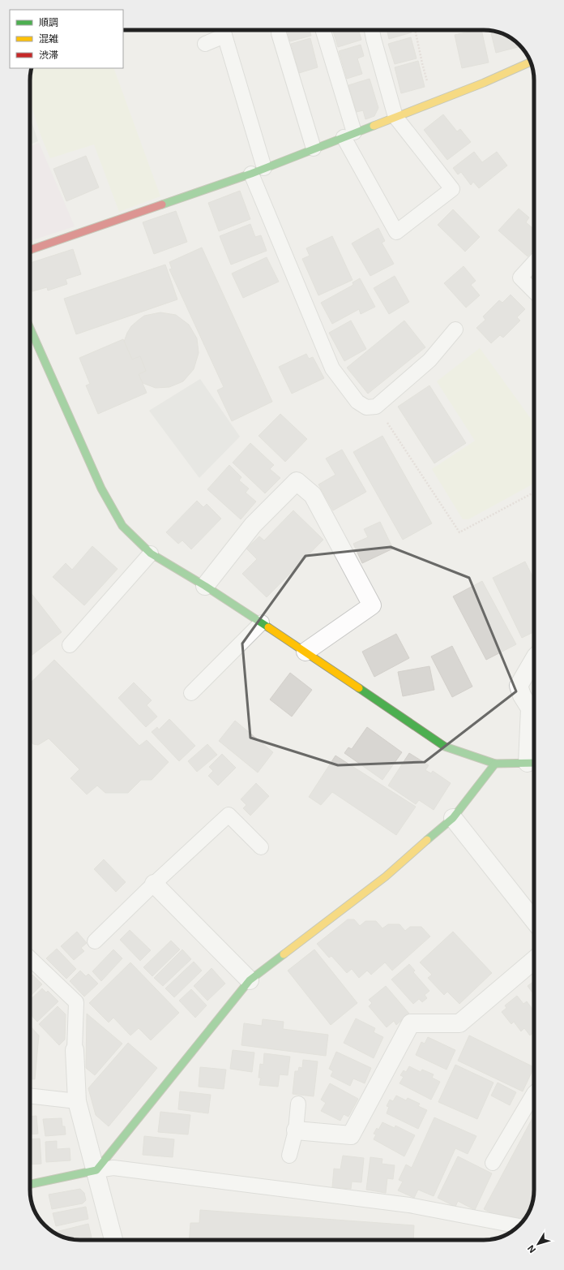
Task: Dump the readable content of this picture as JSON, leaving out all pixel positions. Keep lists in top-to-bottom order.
{
  "legend": ["順調", "混雑", "渋滞"],
  "north": "bottom left"
}
